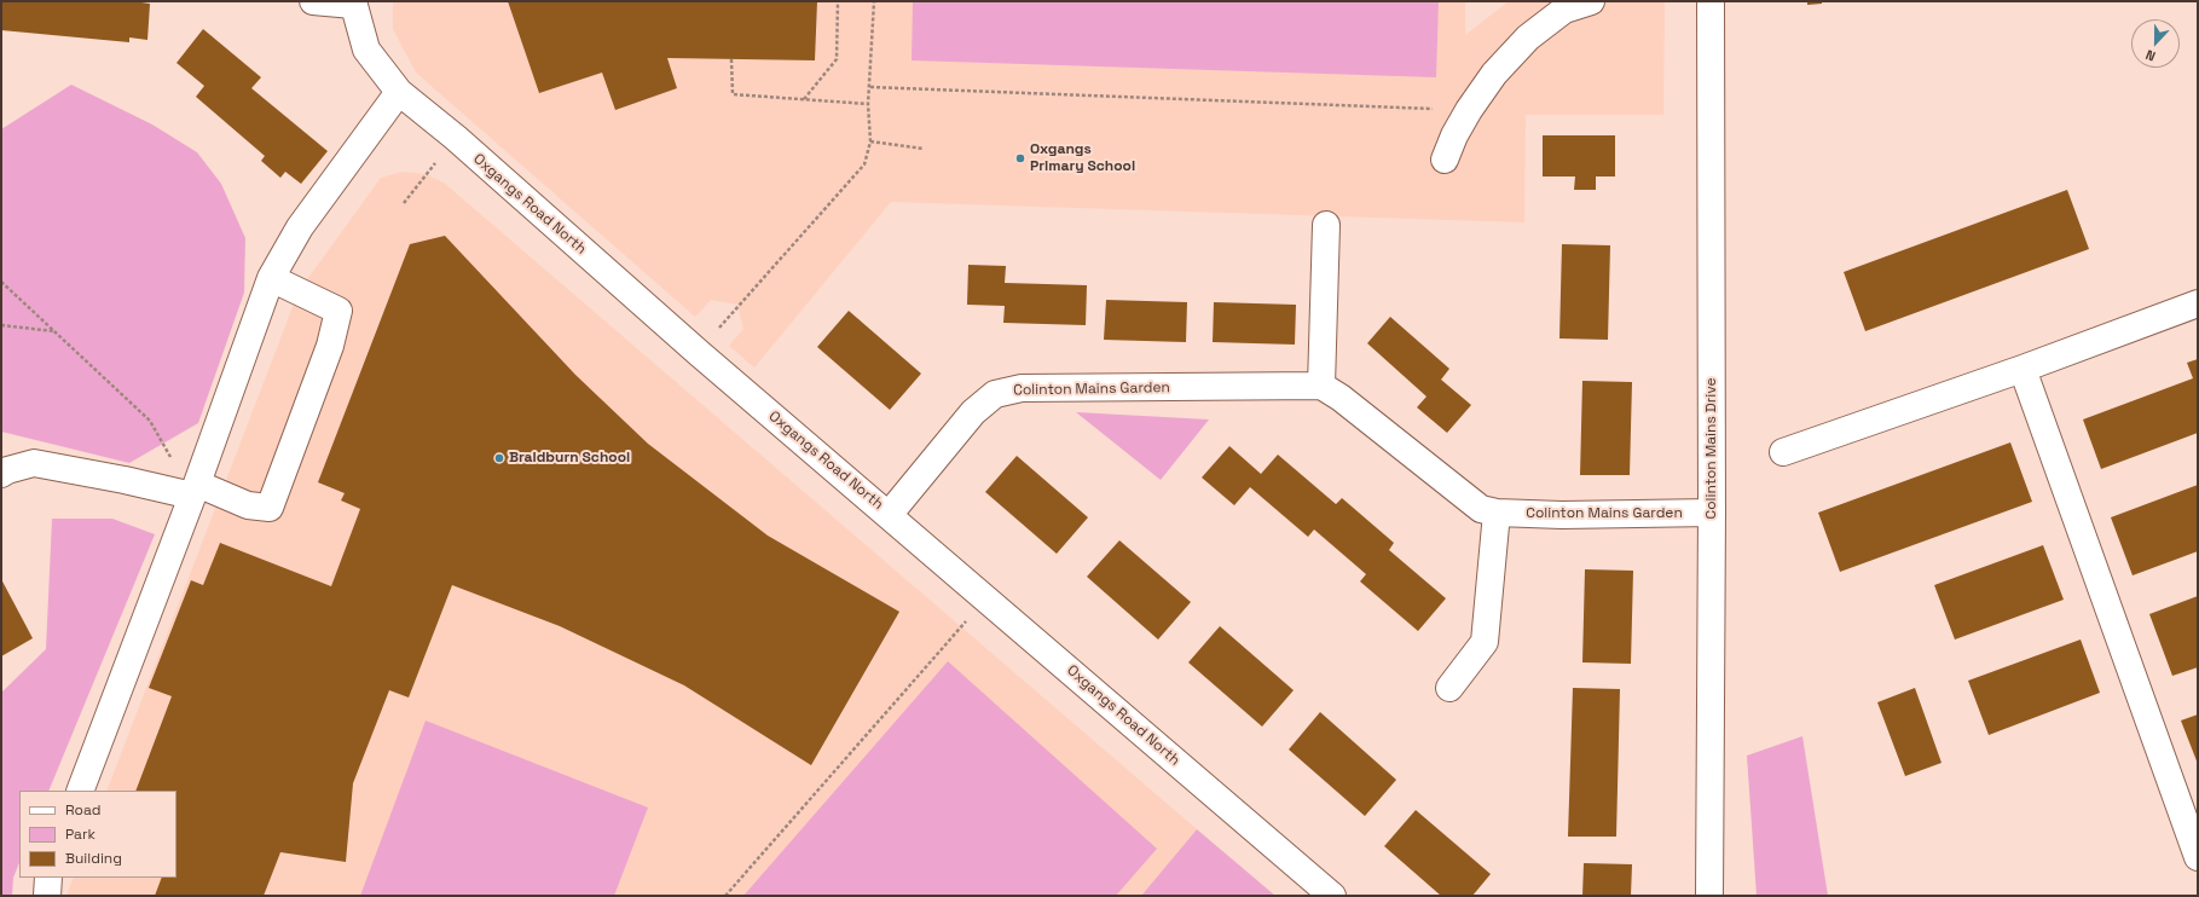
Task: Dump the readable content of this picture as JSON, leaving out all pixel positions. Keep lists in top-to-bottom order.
{
  "streets": {
    "street": ["Oxgangs Road North", "Colinton Mains Garden", "Colinton Mains Drive"]
  },
  "crossings": [
    ["Oxgangs Road North", "Colinton Mains Garden"],
    ["Colinton Mains Garden", "Colinton Mains Drive"]
  ],
  "places": ["Oxgangs Primary School", "Braidburn School"],
  "legend": ["Road", "Park", "Building"],
  "north": "bottom"
}
